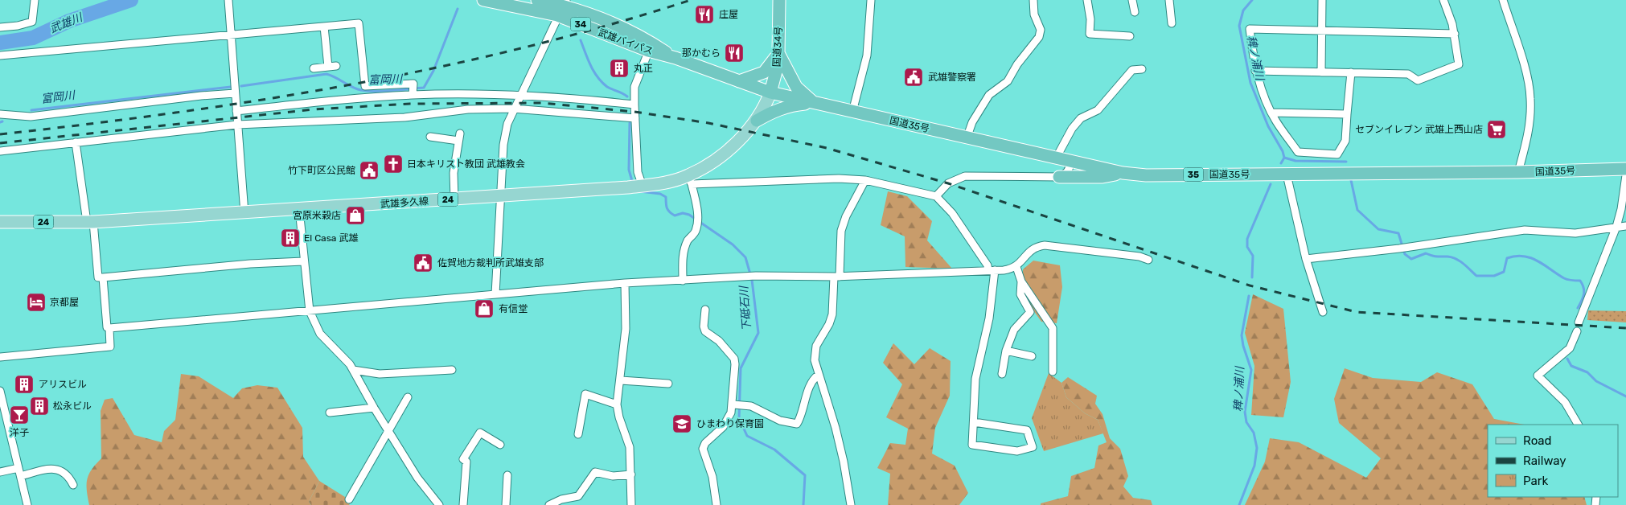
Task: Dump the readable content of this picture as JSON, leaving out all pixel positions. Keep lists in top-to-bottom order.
{
  "streets": {
    "highway": [
      "34",
      "武雄バイパス",
      "国道34号",
      "国道35号",
      "35"
    ],
    "main road": ["24", "武雄多久線"]
  },
  "crossings": [
    ["武雄バイパス", "国道34号"],
    ["武雄バイパス", "国道35号"],
    ["武雄バイパス", "武雄多久線"],
    ["国道34号", "国道35号"],
    ["国道34号", "武雄多久線"],
    ["国道35号", "武雄多久線"]
  ],
  "water": [
    "武雄川",
    "稗ノ浦川",
    "富岡川",
    "下砥石川"
  ],
  "places": {
    "restaurant": ["庄屋", "那かむら"],
    "building": [
      "丸正",
      "El Casa 武雄",
      "アリスビル",
      "松永ビル"
    ],
    "public building": ["武雄警察署", "竹下町区公民館", "佐賀地方裁判所武雄支部"],
    "supermarket": ["セブンイレブン 武雄上西山店"],
    "church": ["日本キリスト教団 武雄教会"],
    "shop": ["宮原米穀店", "有信堂"],
    "hotel": ["京都屋"],
    "bar": ["洋子"],
    "school or university": ["ひまわり保育園"]
  },
  "legend": ["Road", "Railway", "Park"]
}
